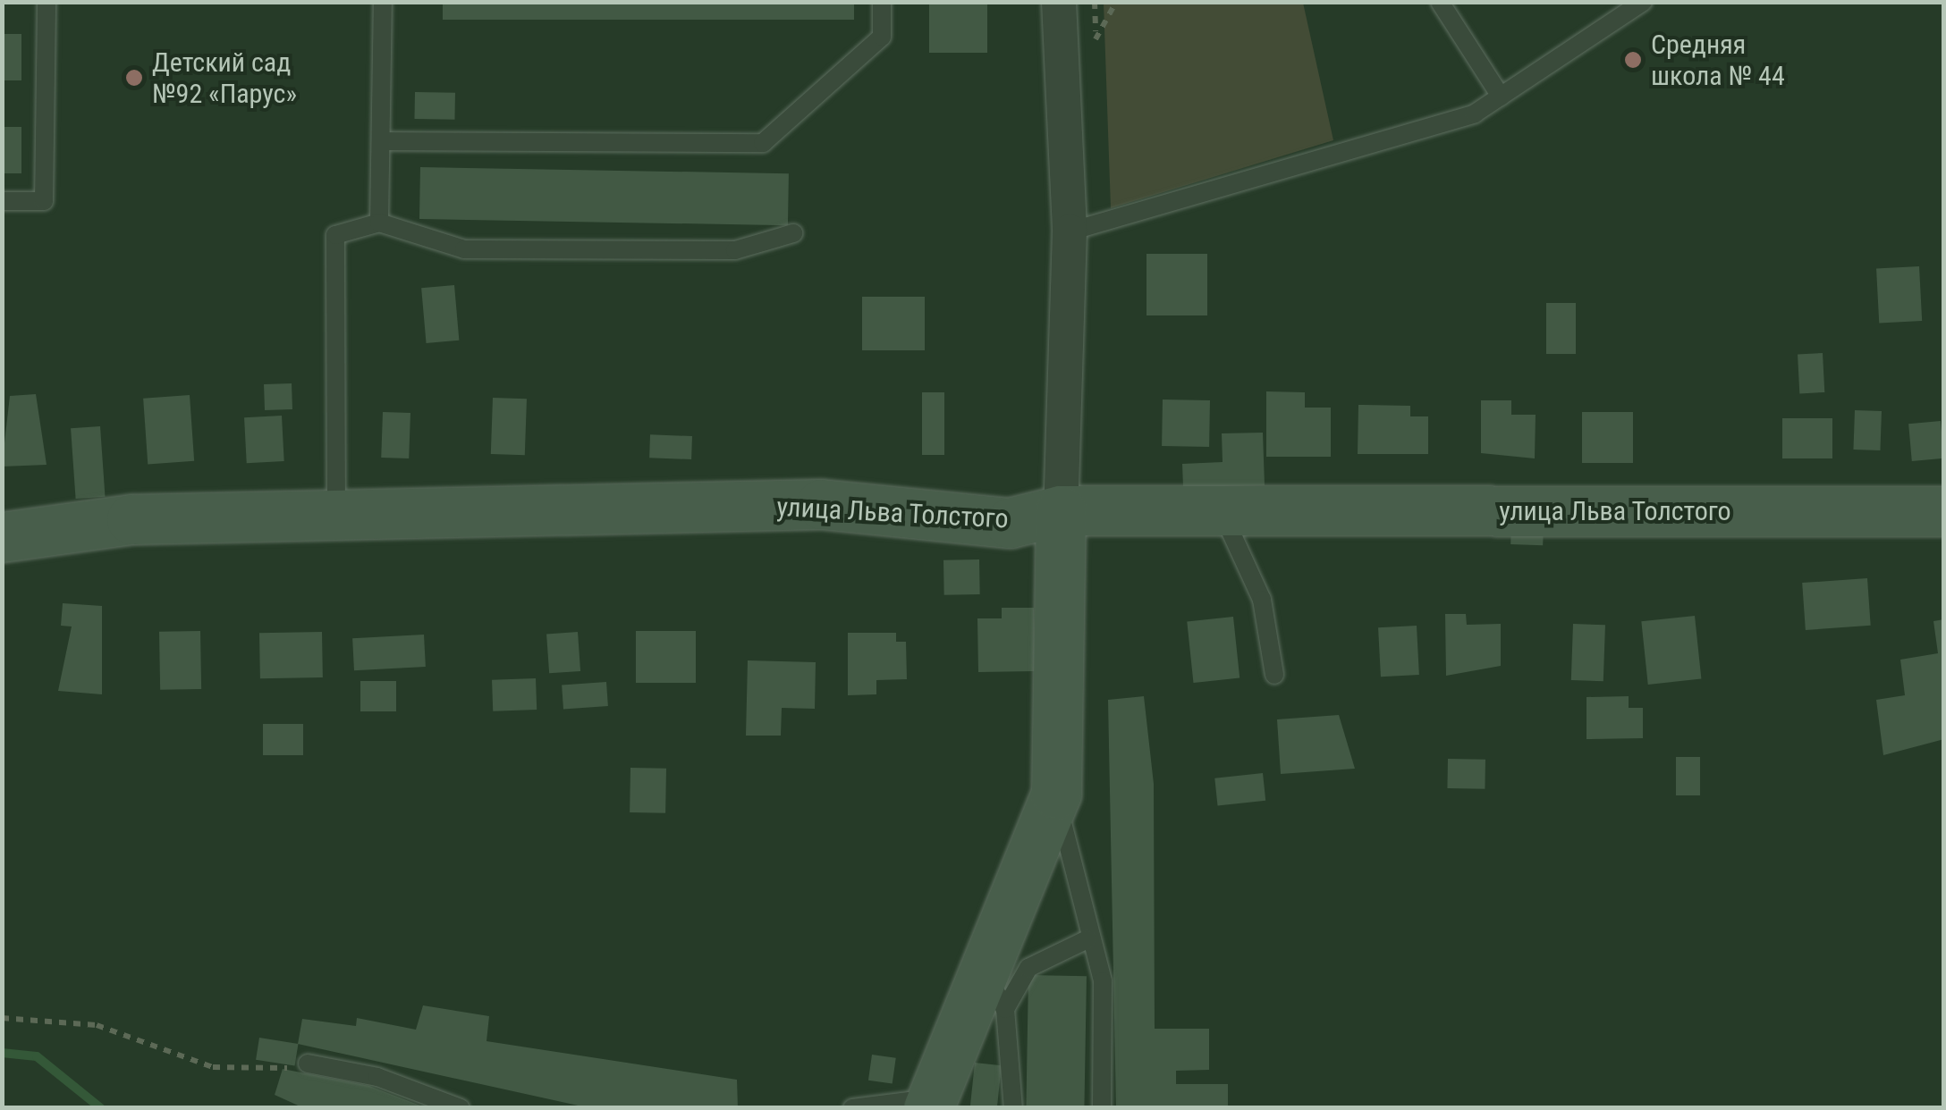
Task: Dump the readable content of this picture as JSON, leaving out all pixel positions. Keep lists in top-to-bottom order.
{
  "streets": {
    "street": ["улица Льва Толстого"]
  },
  "places": ["Средняя школа № 44", "Детский сад №92 «Парус»"]
}
